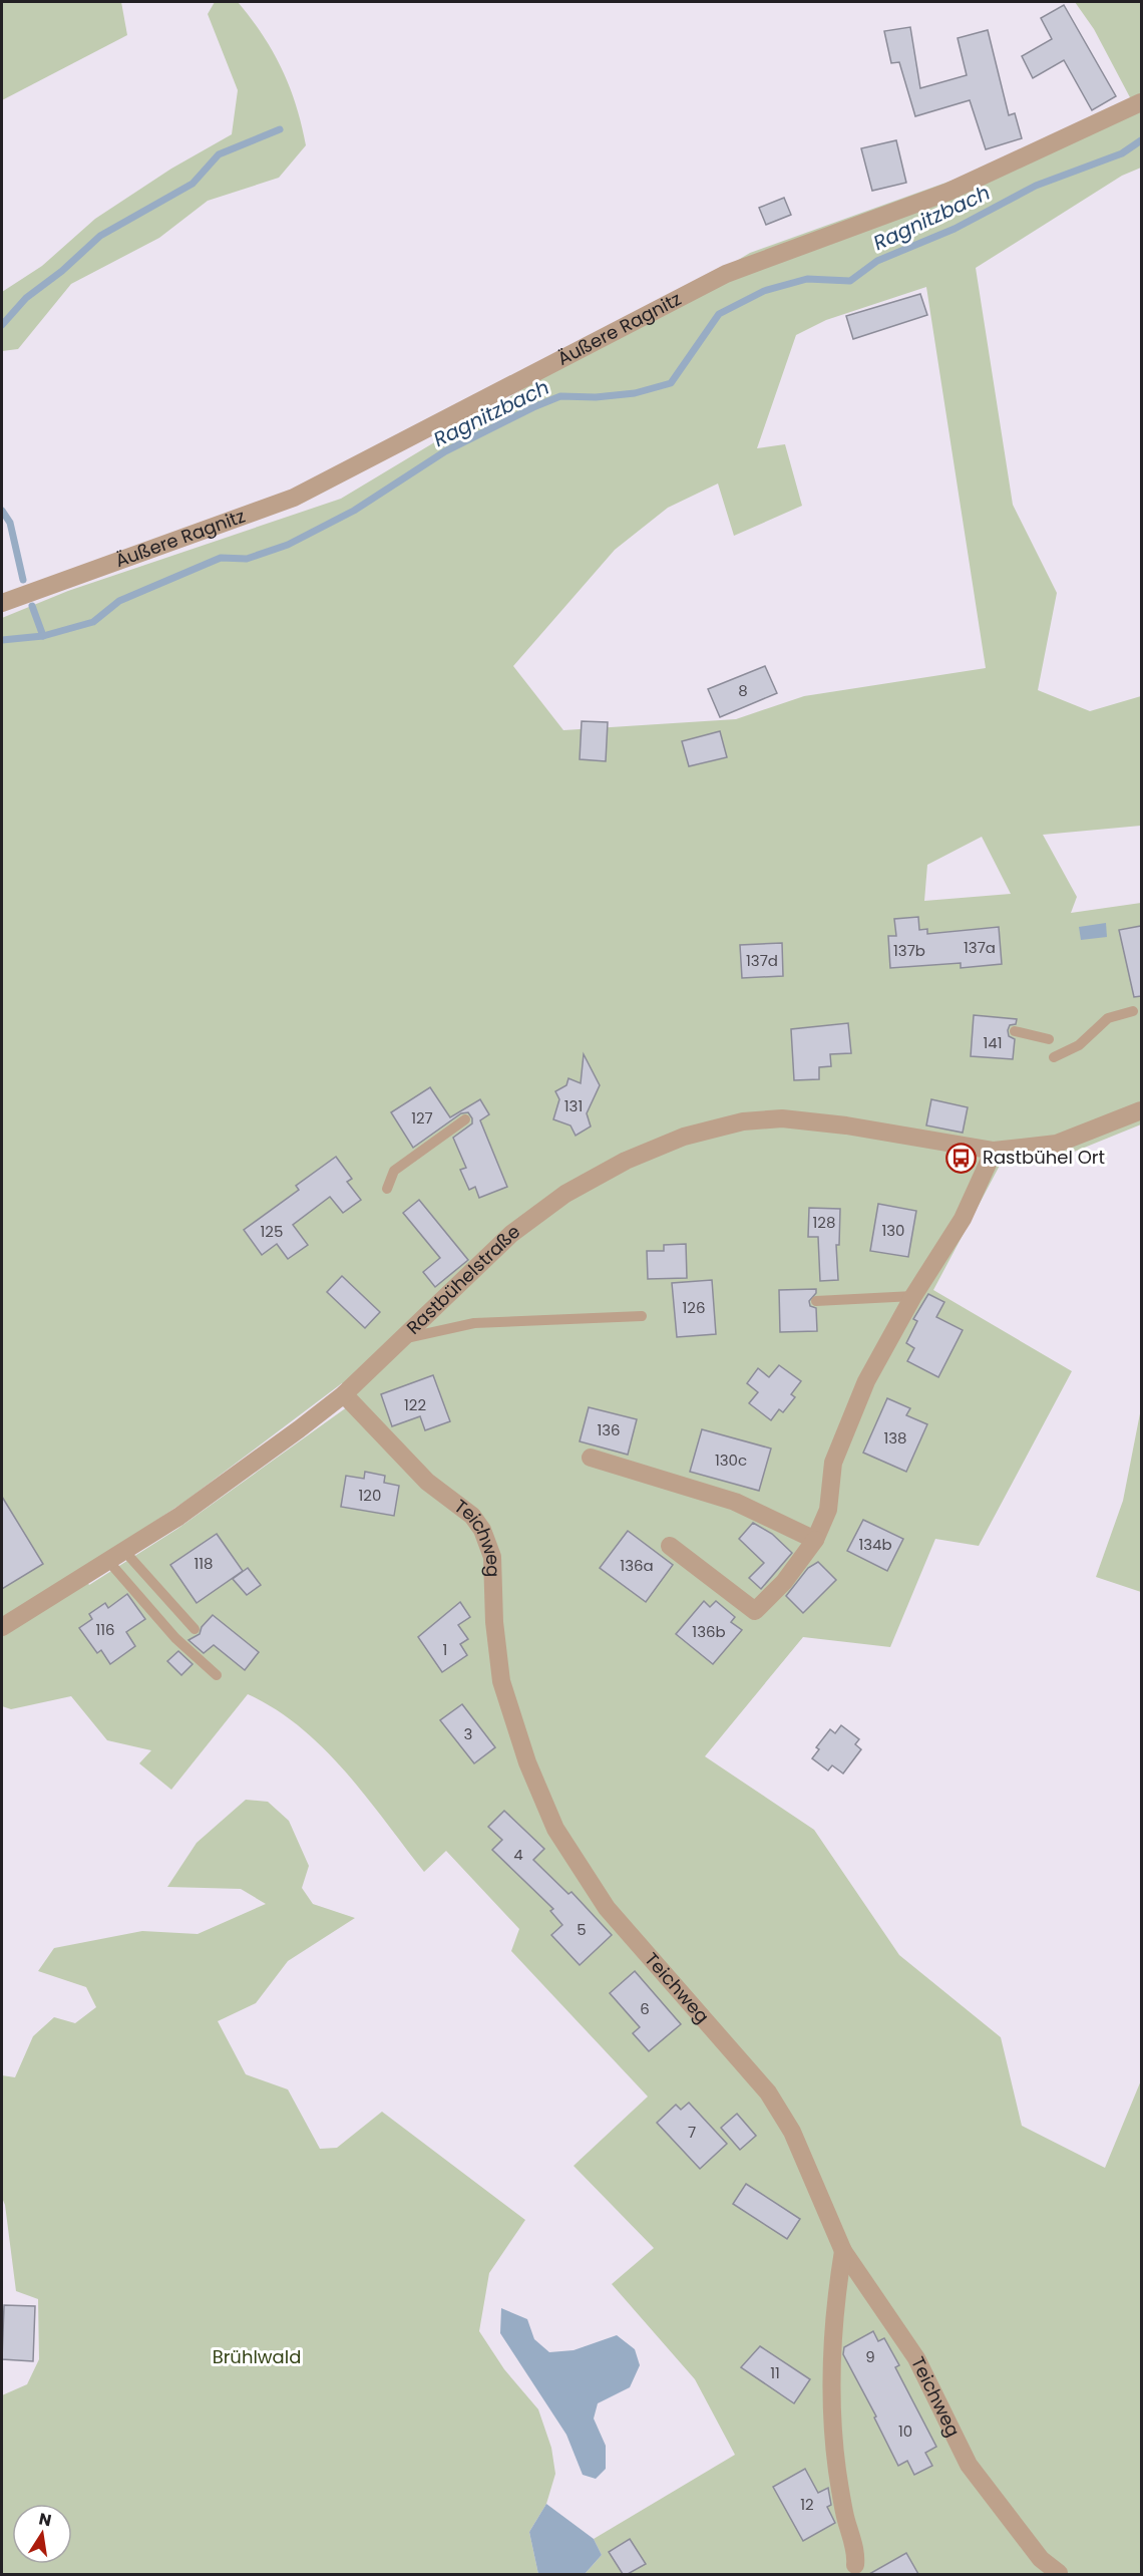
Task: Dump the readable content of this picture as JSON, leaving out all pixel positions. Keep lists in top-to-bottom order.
{
  "streets": {
    "street": ["Äußere Ragnitz", "Rastbühelstraße", "Teichweg"]
  },
  "crossings": [
    ["Rastbühelstraße", "Teichweg"]
  ],
  "water": ["Ragnitzbach"],
  "parks": ["Brühlwald"],
  "places": {
    "bus stop": ["Rastbühel Ort"]
  },
  "house_numbers": [
    "8",
    "137a",
    "137b",
    "137d",
    "141",
    "131",
    "127",
    "128",
    "130",
    "125",
    "126",
    "122",
    "136",
    "138",
    "130c",
    "120",
    "134b",
    "118",
    "136a",
    "116",
    "136b",
    "1",
    "3",
    "4",
    "5",
    "6",
    "7",
    "9",
    "11",
    "10",
    "12"
  ],
  "north": "top"
}
